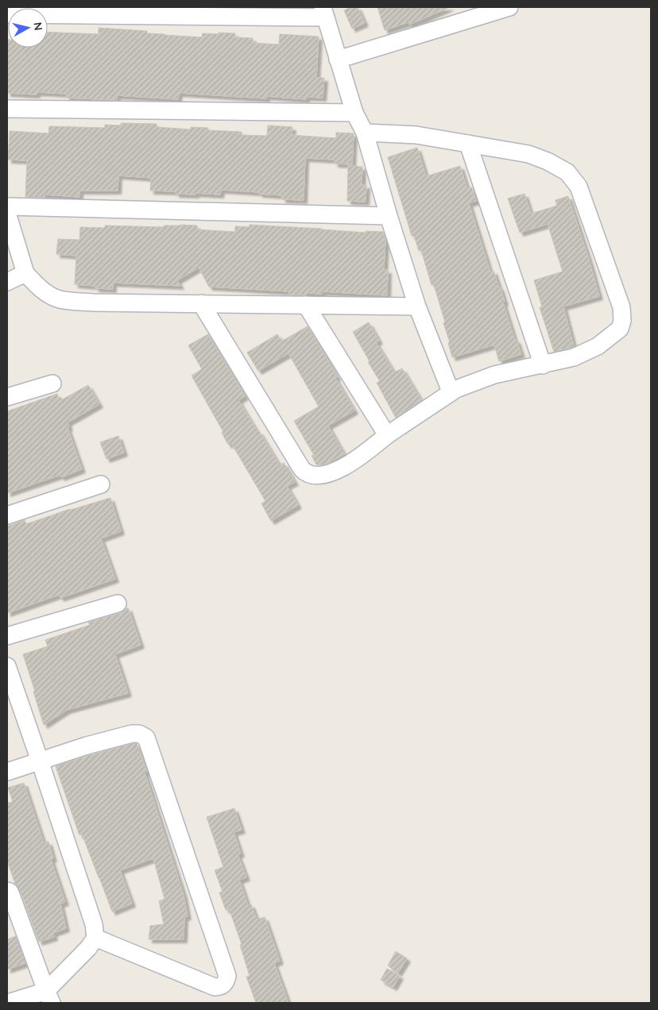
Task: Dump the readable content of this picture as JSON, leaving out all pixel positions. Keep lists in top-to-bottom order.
{
  "north": "right"
}
